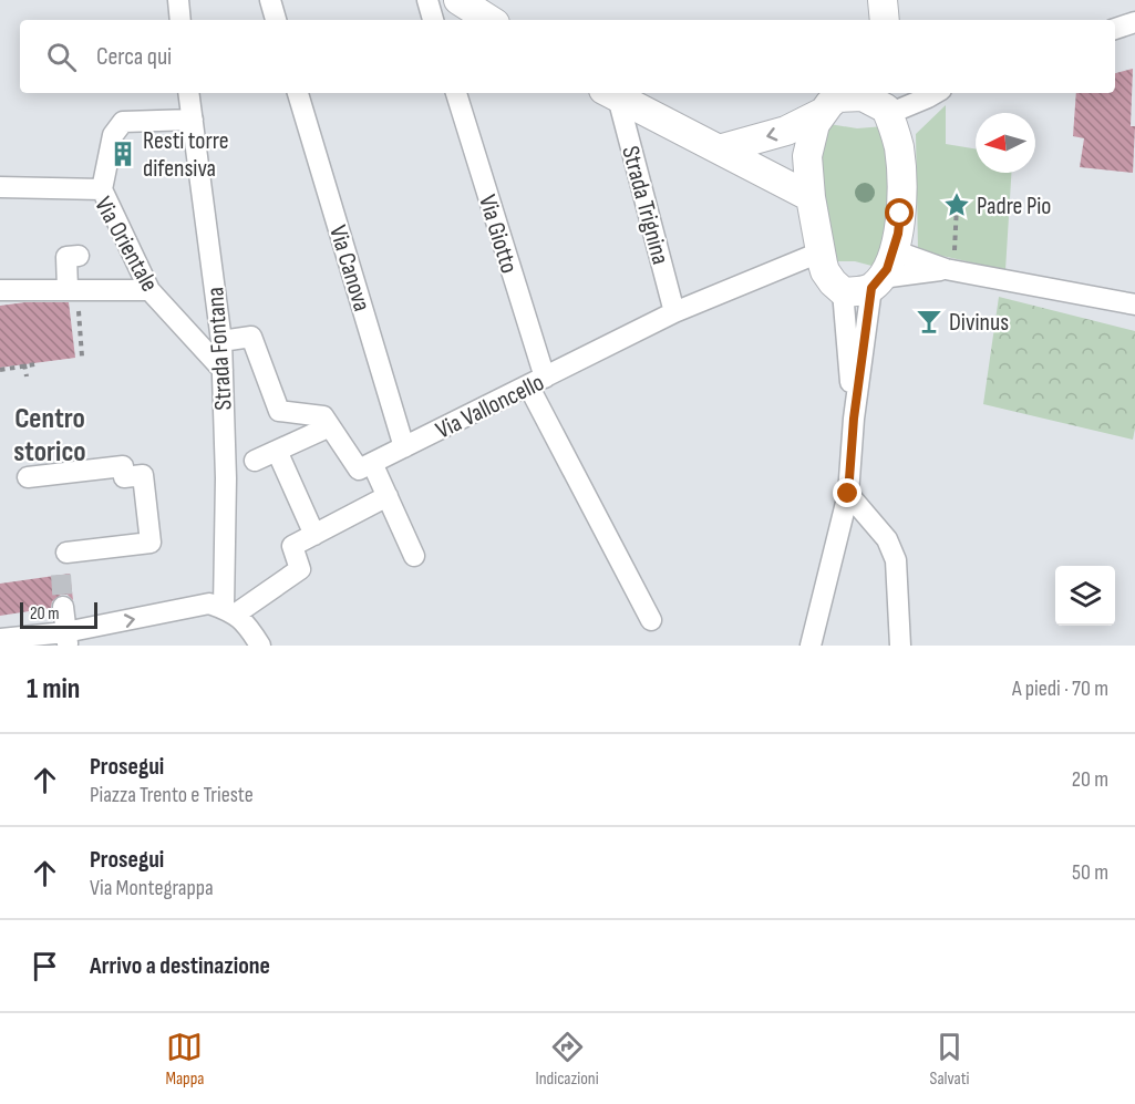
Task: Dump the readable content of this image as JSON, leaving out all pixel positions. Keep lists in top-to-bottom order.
{
  "streets": {
    "street": [
      "Strada Trignina",
      "Via Giotto",
      "Via Orientale",
      "Via Canova",
      "Strada Fontana",
      "Via Valloncello"
    ]
  },
  "crossings": [
    ["Strada Trignina", "Via Valloncello"],
    ["Via Giotto", "Via Valloncello"],
    ["Via Orientale", "Strada Fontana"],
    ["Via Canova", "Via Valloncello"]
  ],
  "districts": ["Centro storico"],
  "places": {
    "building": ["Resti torre difensiva"],
    "place": ["Padre Pio"],
    "bar": ["Divinus"]
  },
  "scale_bar": "20 m",
  "north": "left",
  "page": {
    "search": "Cerca qui",
    "scale": "20 m",
    "heading": ["1 min", "A piedi · 70 m"],
    "list": [
      ["Prosegui", "Piazza Trento e Trieste", "20 m"],
      ["Prosegui", "Via Montegrappa", "50 m"],
      "Arrivo a destinazione"
    ],
    "nav": ["Mappa", "Indicazioni", "Salvati"]
  }
}
